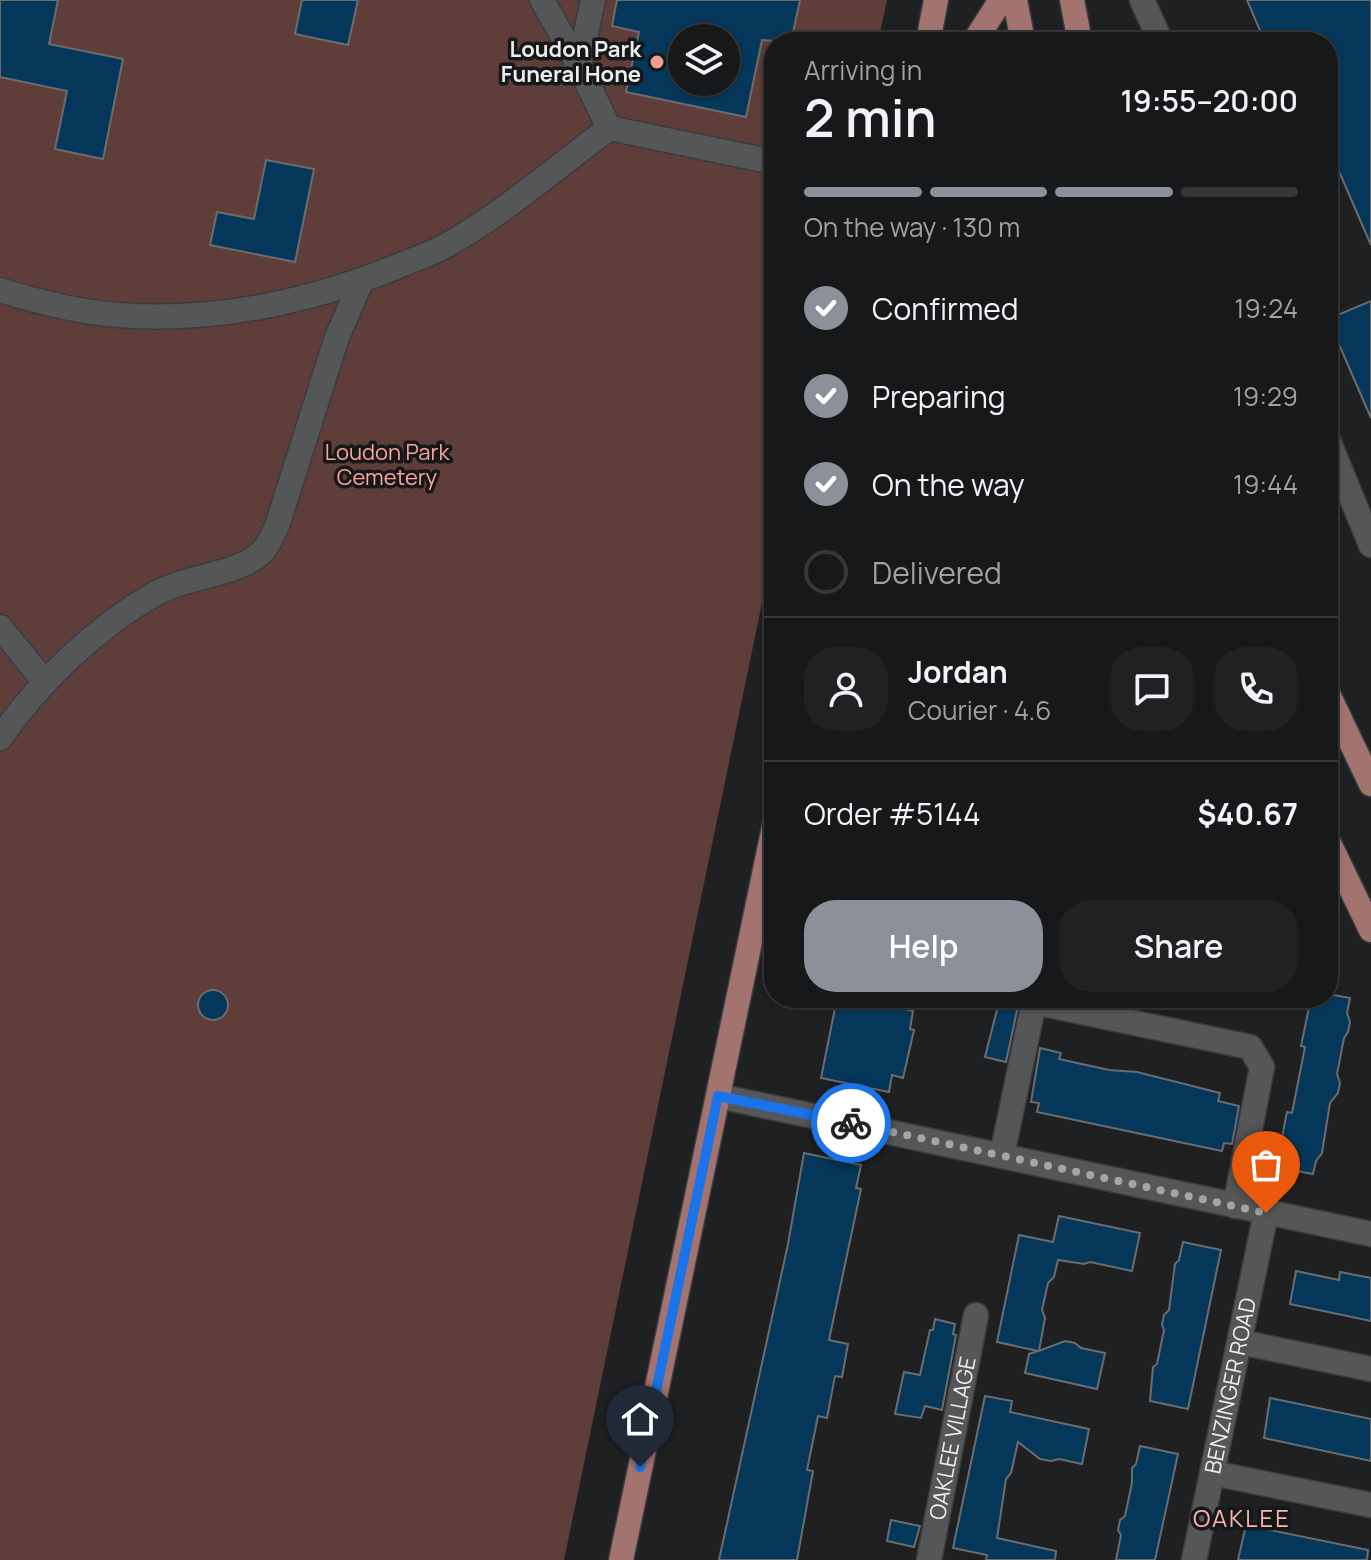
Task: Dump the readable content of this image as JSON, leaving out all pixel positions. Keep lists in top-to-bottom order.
{
  "streets": {
    "street": ["BENZINGER ROAD", "OAKLEE VILLAGE"]
  },
  "districts": ["OAKLEE"],
  "parks": ["Loudon Park Cemetery"],
  "places": ["Loudon Park Funeral Hone"],
  "page": {
    "heading": ["2 min", "Arriving in", "19:55–20:00"],
    "panel": [
      "Jordan",
      "Courier · 4.6",
      "Order #5144",
      "$40.67"
    ],
    "bar": "On the way · 130 m",
    "list": [
      ["Confirmed", "19:24"],
      ["Preparing", "19:29"],
      ["On the way", "19:44"],
      "Delivered"
    ],
    "buttons": ["Help", "Share"]
  }
}
